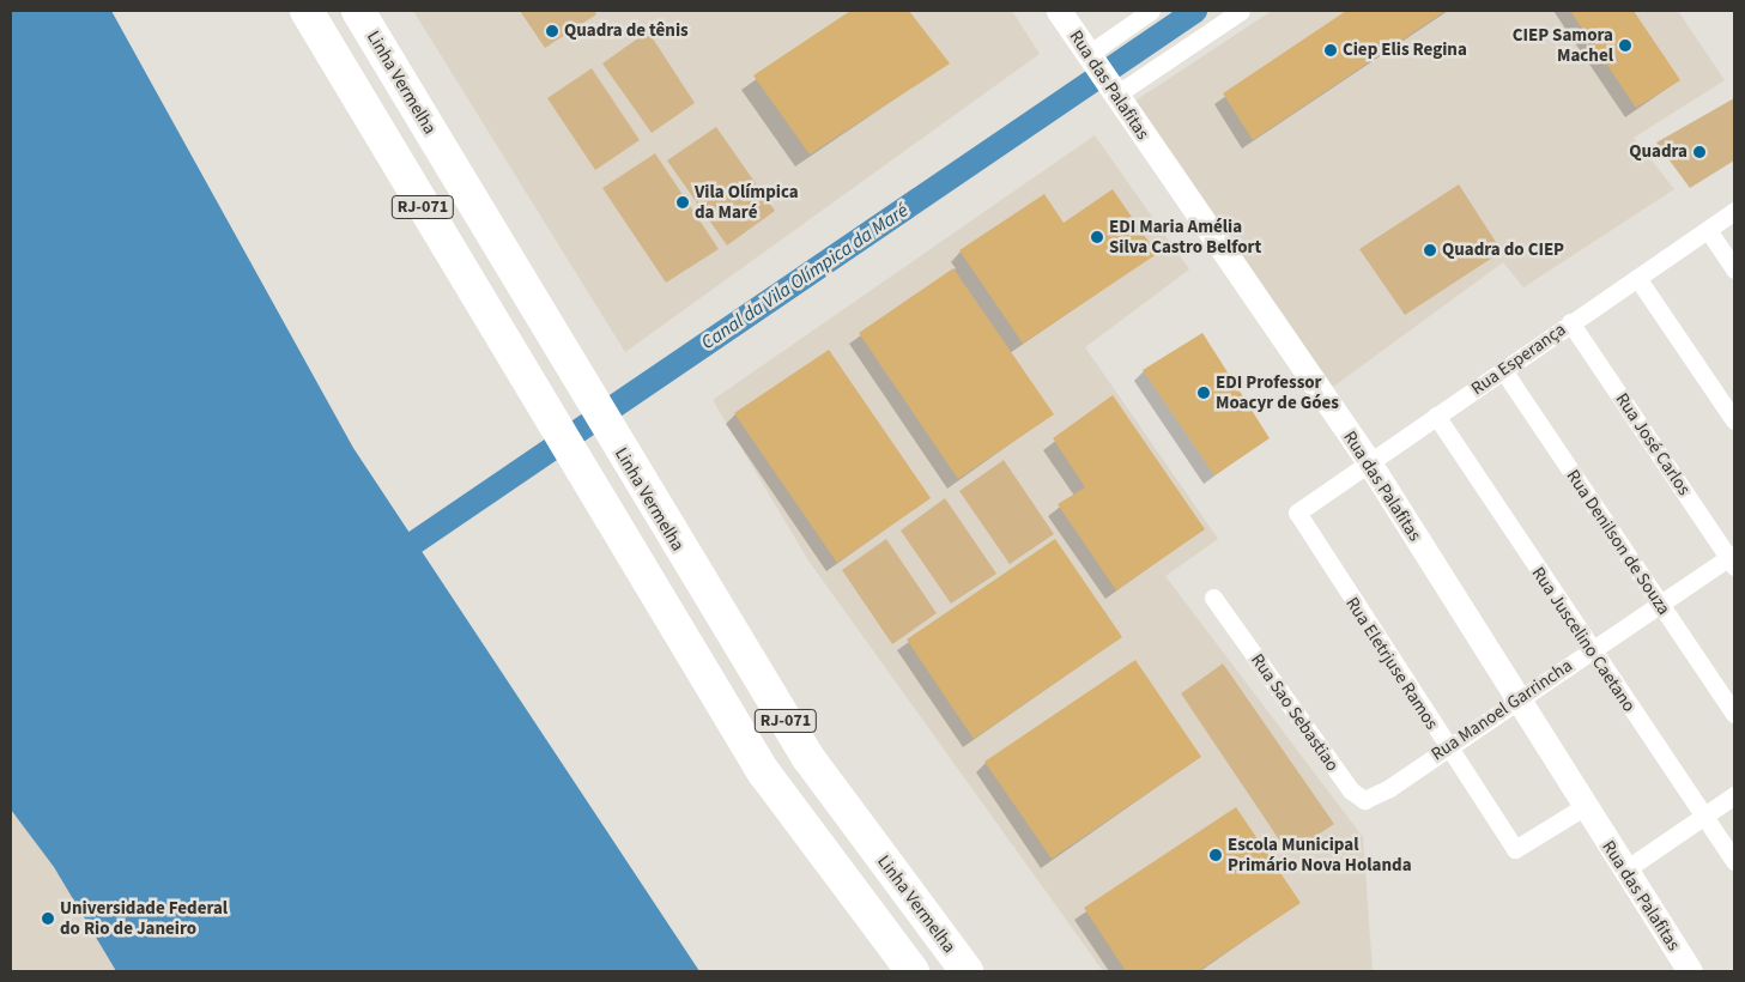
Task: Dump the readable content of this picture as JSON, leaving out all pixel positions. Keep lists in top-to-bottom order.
{
  "streets": {
    "highway": ["Linha Vermelha", "RJ-071"],
    "street": [
      "Rua das Palafitas",
      "Rua Esperança",
      "Rua José Carlos",
      "Rua Denilson de Souza",
      "Rua Juscelino Caetano",
      "Rua Eletrjuse Ramos",
      "Rua Manoel Garrincha",
      "Rua Sao Sebastiao"
    ]
  },
  "crossings": [
    ["Rua das Palafitas", "Rua Esperança"],
    ["Rua das Palafitas", "Rua Eletrjuse Ramos"],
    ["Rua das Palafitas", "Rua Manoel Garrincha"],
    ["Rua Esperança", "Rua José Carlos"],
    ["Rua Esperança", "Rua Denilson de Souza"],
    ["Rua Esperança", "Rua Juscelino Caetano"],
    ["Rua Esperança", "Rua Eletrjuse Ramos"],
    ["Rua José Carlos", "Rua Manoel Garrincha"],
    ["Rua Denilson de Souza", "Rua Manoel Garrincha"],
    ["Rua Juscelino Caetano", "Rua Manoel Garrincha"],
    ["Rua Eletrjuse Ramos", "Rua Manoel Garrincha"],
    ["Rua Manoel Garrincha", "Rua Sao Sebastiao"]
  ],
  "water": ["Canal da Vila Olímpica da Maré"],
  "places": [
    "Quadra de tênis",
    "CIEP Samora Machel",
    "Ciep Elis Regina",
    "Quadra",
    "Vila Olímpica da Maré",
    "EDI Maria Amélia Silva Castro Belfort",
    "Quadra do CIEP",
    "EDI Professor Moacyr de Góes",
    "Escola Municipal Primário Nova Holanda",
    "Universidade Federal do Rio de Janeiro"
  ]
}
